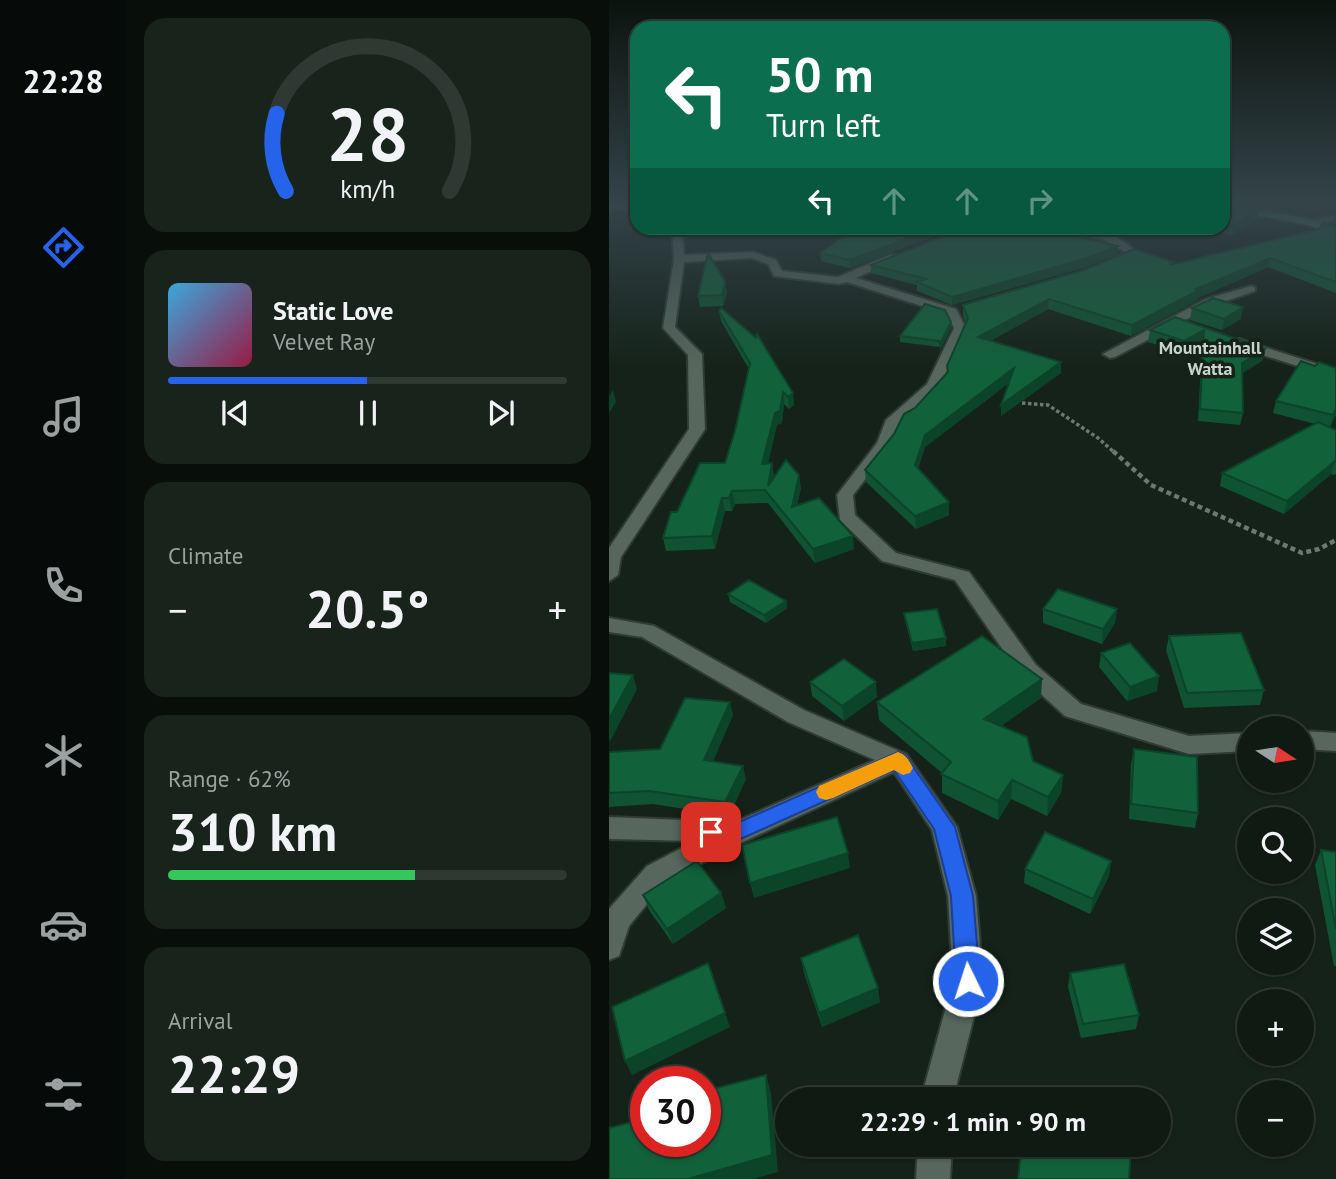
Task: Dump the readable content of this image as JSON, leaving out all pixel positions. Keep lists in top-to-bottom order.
{
  "districts": ["Mountainhall Watta"],
  "north": "right",
  "page": {
    "tabs": "22:28",
    "turn": ["50 m", "Turn left"],
    "song": ["Static Love", "Velvet Ray"],
    "tile": [
      "Climate",
      ["Range · 62%", "310 km"],
      ["Arrival", "22:29"]
    ],
    "heat": ["−", "20.5°", "+"],
    "map_buttons": ["+", "−"],
    "limit": "30",
    "trip": "22:29 · 1 min · 90 m",
    "gauge": ["28", "km/h"]
  }
}
